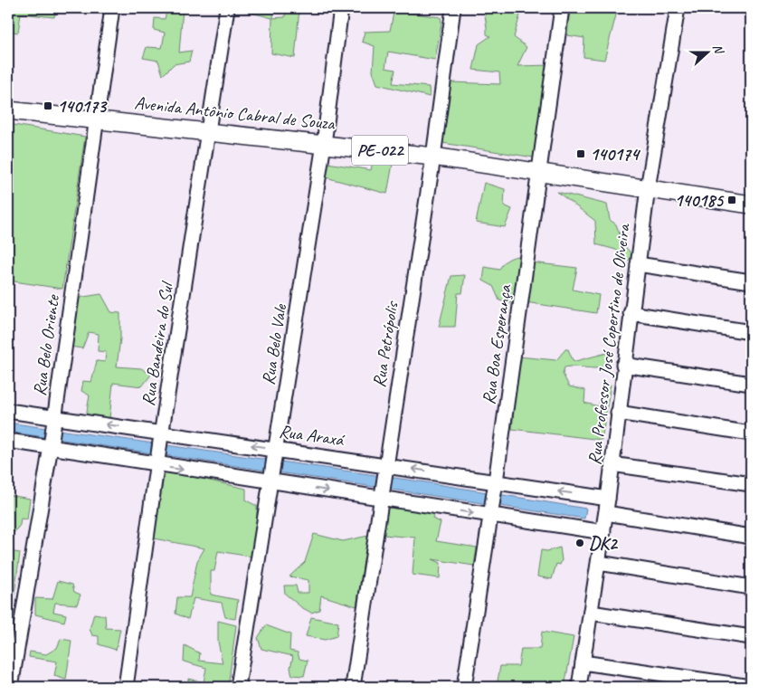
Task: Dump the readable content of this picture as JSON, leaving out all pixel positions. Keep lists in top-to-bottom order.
{
  "streets": {
    "main road": ["Avenida Antônio Cabral de Souza", "PE-022"],
    "street": [
      "Rua Bandeira do Sul",
      "Rua Belo Vale",
      "Rua Petrópolis",
      "Rua Boa Esperança",
      "Rua Professor José Copertino de Oliveira",
      "Rua Belo Oriente",
      "Rua Araxá"
    ]
  },
  "crossings": [
    ["Avenida Antônio Cabral de Souza", "Rua Bandeira do Sul"],
    ["Avenida Antônio Cabral de Souza", "Rua Belo Vale"],
    ["Avenida Antônio Cabral de Souza", "Rua Petrópolis"],
    ["Avenida Antônio Cabral de Souza", "Rua Boa Esperança"],
    ["Avenida Antônio Cabral de Souza", "Rua Professor José Copertino de Oliveira"],
    ["Avenida Antônio Cabral de Souza", "Rua Belo Oriente"],
    ["Rua Bandeira do Sul", "Rua Araxá"],
    ["Rua Belo Vale", "Rua Araxá"],
    ["Rua Petrópolis", "Rua Araxá"],
    ["Rua Boa Esperança", "Rua Araxá"],
    ["Rua Professor José Copertino de Oliveira", "Rua Araxá"],
    ["Rua Belo Oriente", "Rua Araxá"]
  ],
  "places": {
    "transit": ["140173", "140174", "140185"],
    "other": ["DK2"]
  },
  "north": "right"
}
